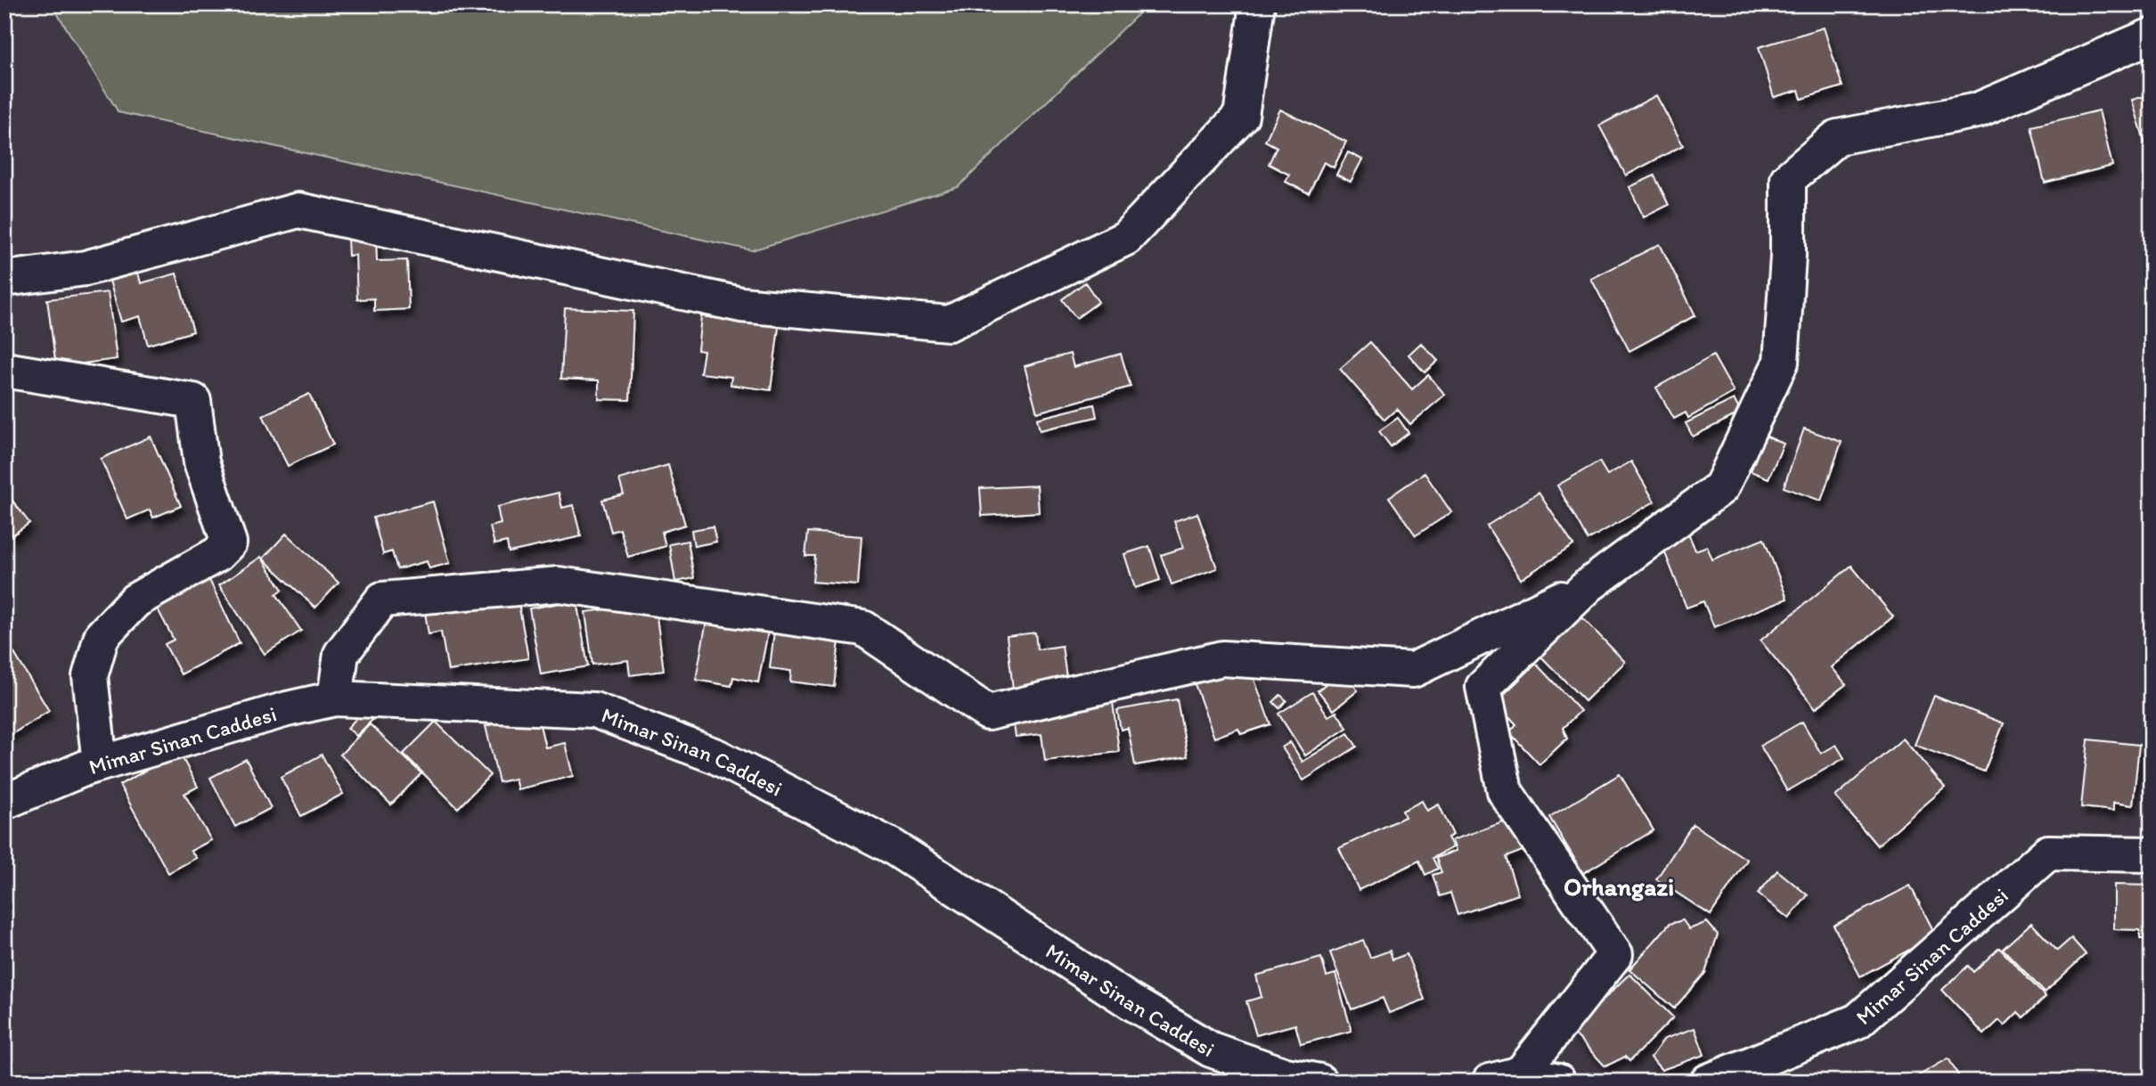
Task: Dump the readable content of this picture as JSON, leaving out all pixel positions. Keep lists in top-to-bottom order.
{
  "streets": {
    "street": ["Mimar Sinan Caddesi"]
  },
  "districts": ["Orhangazi"]
}
